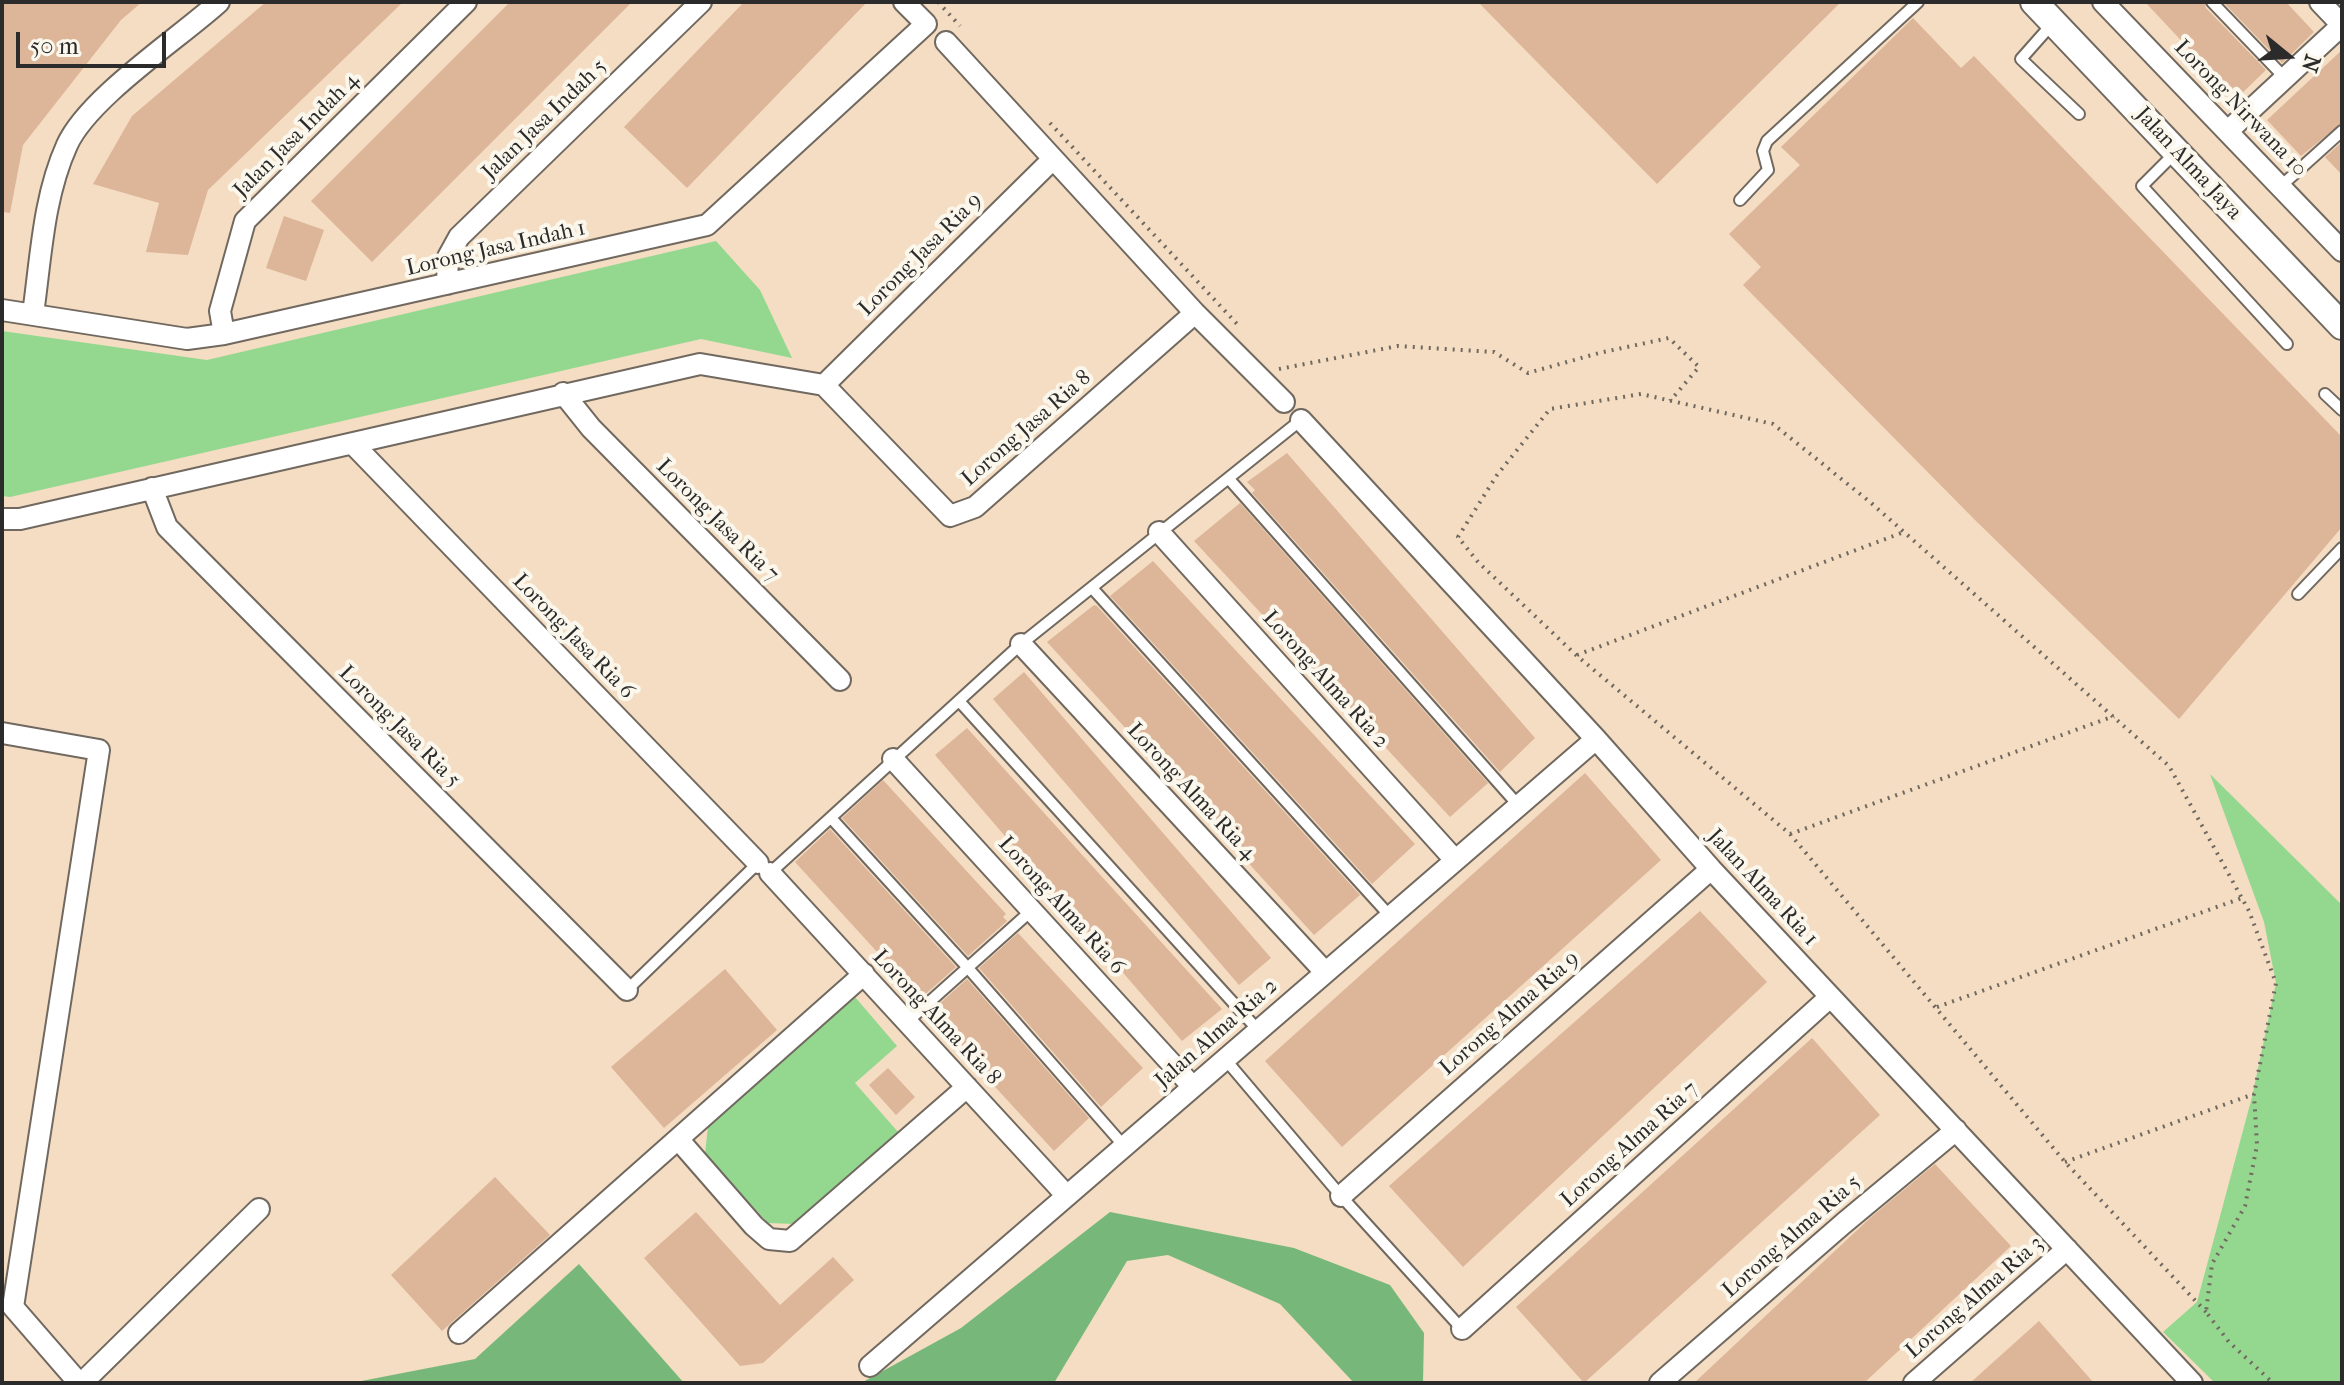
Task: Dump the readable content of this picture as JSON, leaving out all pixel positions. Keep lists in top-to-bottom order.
{
  "streets": {
    "street": [
      "Lorong Nirwana 10",
      "Jalan Jasa Indah 5",
      "Jalan Jasa Indah 4",
      "Jalan Alma Jaya",
      "Lorong Jasa Indah 1",
      "Lorong Jasa Ria 9",
      "Lorong Jasa Ria 8",
      "Lorong Jasa Ria 7",
      "Lorong Jasa Ria 6",
      "Lorong Alma Ria 2",
      "Lorong Jasa Ria 5",
      "Lorong Alma Ria 4",
      "Jalan Alma Ria 1",
      "Lorong Alma Ria 6",
      "Lorong Alma Ria 9",
      "Lorong Alma Ria 8",
      "Jalan Alma Ria 2",
      "Lorong Alma Ria 7",
      "Lorong Alma Ria 5",
      "Lorong Alma Ria 3"
    ]
  },
  "crossings": [
    ["Jalan Jasa Indah 5", "Lorong Jasa Indah 1"],
    ["Jalan Jasa Indah 4", "Lorong Jasa Indah 1"],
    ["Lorong Jasa Ria 9", "Lorong Jasa Ria 8"],
    ["Lorong Jasa Ria 6", "Lorong Alma Ria 8"],
    ["Lorong Alma Ria 2", "Jalan Alma Ria 2"],
    ["Lorong Alma Ria 4", "Jalan Alma Ria 2"],
    ["Jalan Alma Ria 1", "Lorong Alma Ria 9"],
    ["Jalan Alma Ria 1", "Jalan Alma Ria 2"],
    ["Jalan Alma Ria 1", "Lorong Alma Ria 7"],
    ["Jalan Alma Ria 1", "Lorong Alma Ria 5"],
    ["Jalan Alma Ria 1", "Lorong Alma Ria 3"],
    ["Lorong Alma Ria 6", "Jalan Alma Ria 2"],
    ["Lorong Alma Ria 8", "Jalan Alma Ria 2"]
  ],
  "scale_bar": "50 m",
  "north": "right"
}
